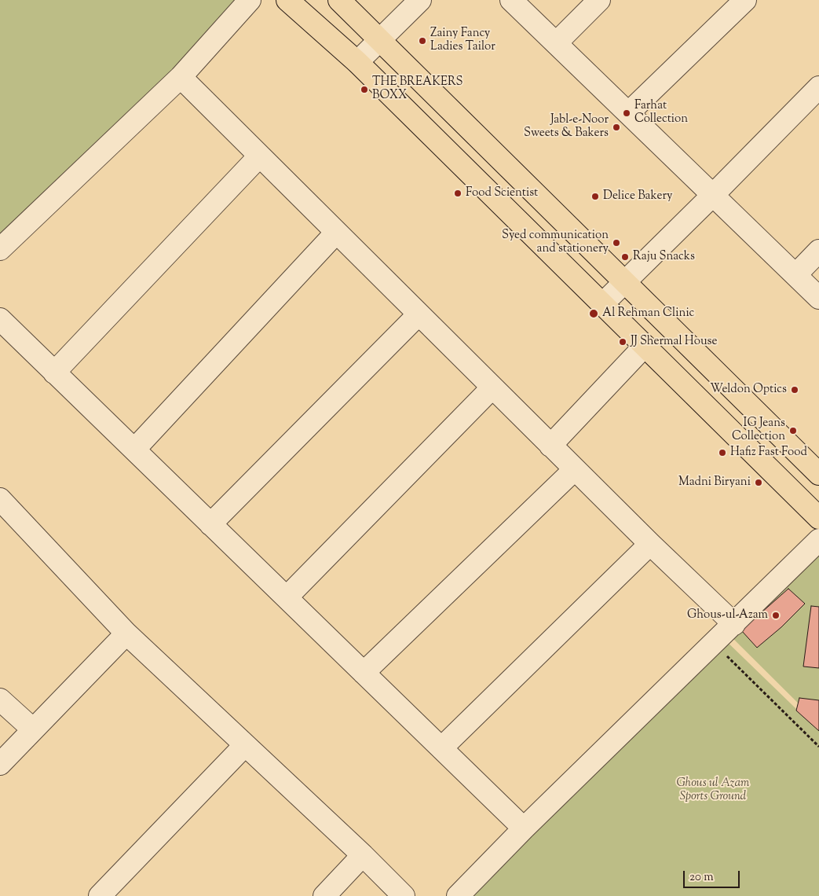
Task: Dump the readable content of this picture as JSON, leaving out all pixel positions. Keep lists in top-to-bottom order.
{
  "parks": ["Ghous ul Azam Sports Ground"],
  "places": [
    "Zainy Fancy Ladies Tailor",
    "THE BREAKERS BOXX",
    "Farhat Collection",
    "Jabl-e-Noor Sweets & Bakers",
    "Food Scientist",
    "Delice Bakery",
    "Syed communication and stationery",
    "Raju Snacks",
    "Al Rehman Clinic",
    "JJ Shermal House",
    "Weldon Optics",
    "IG Jeans Collection",
    "Hafiz Fast Food",
    "Madni Biryani",
    "Ghous-ul-Azam"
  ],
  "scale_bar": "20 m"
}
